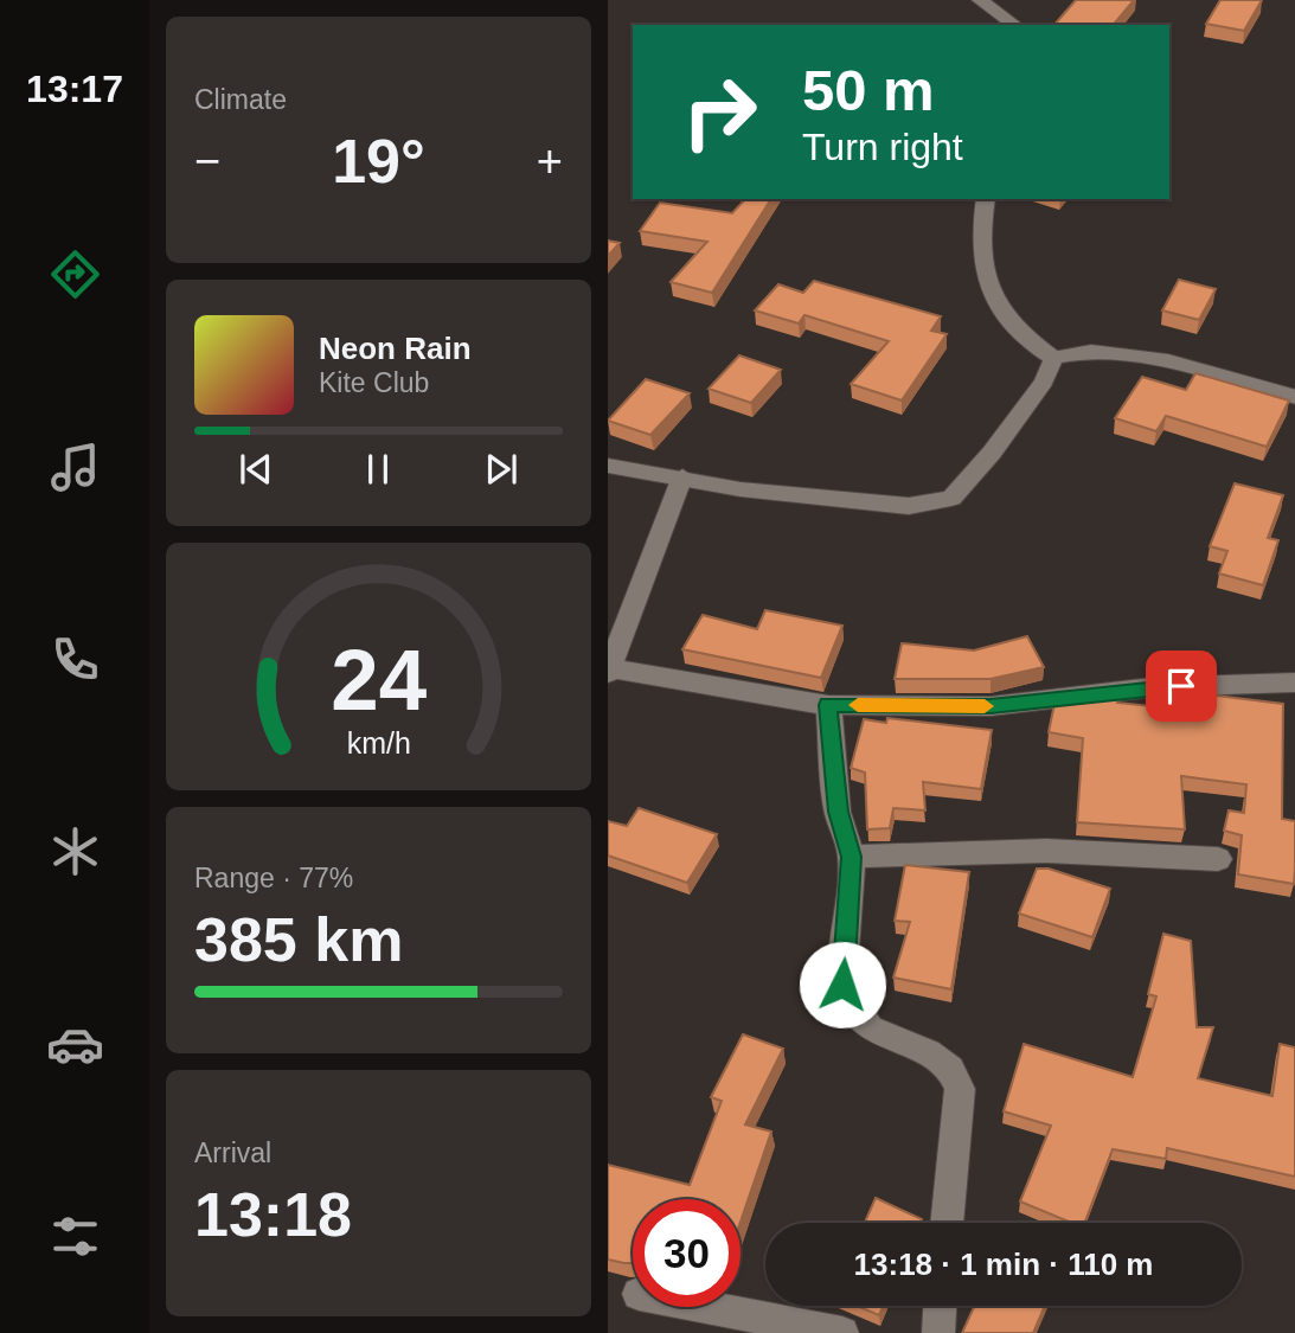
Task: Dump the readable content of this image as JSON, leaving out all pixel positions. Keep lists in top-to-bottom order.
{
  "page": {
    "tabs": "13:17",
    "tile": [
      "Climate",
      ["Range · 77%", "385 km"],
      ["Arrival", "13:18"]
    ],
    "turn": ["50 m", "Turn right"],
    "heat": ["−", "19°", "+"],
    "song": ["Neon Rain", "Kite Club"],
    "limit": "30",
    "trip": "13:18 · 1 min · 110 m",
    "gauge": ["24", "km/h"]
  }
}
